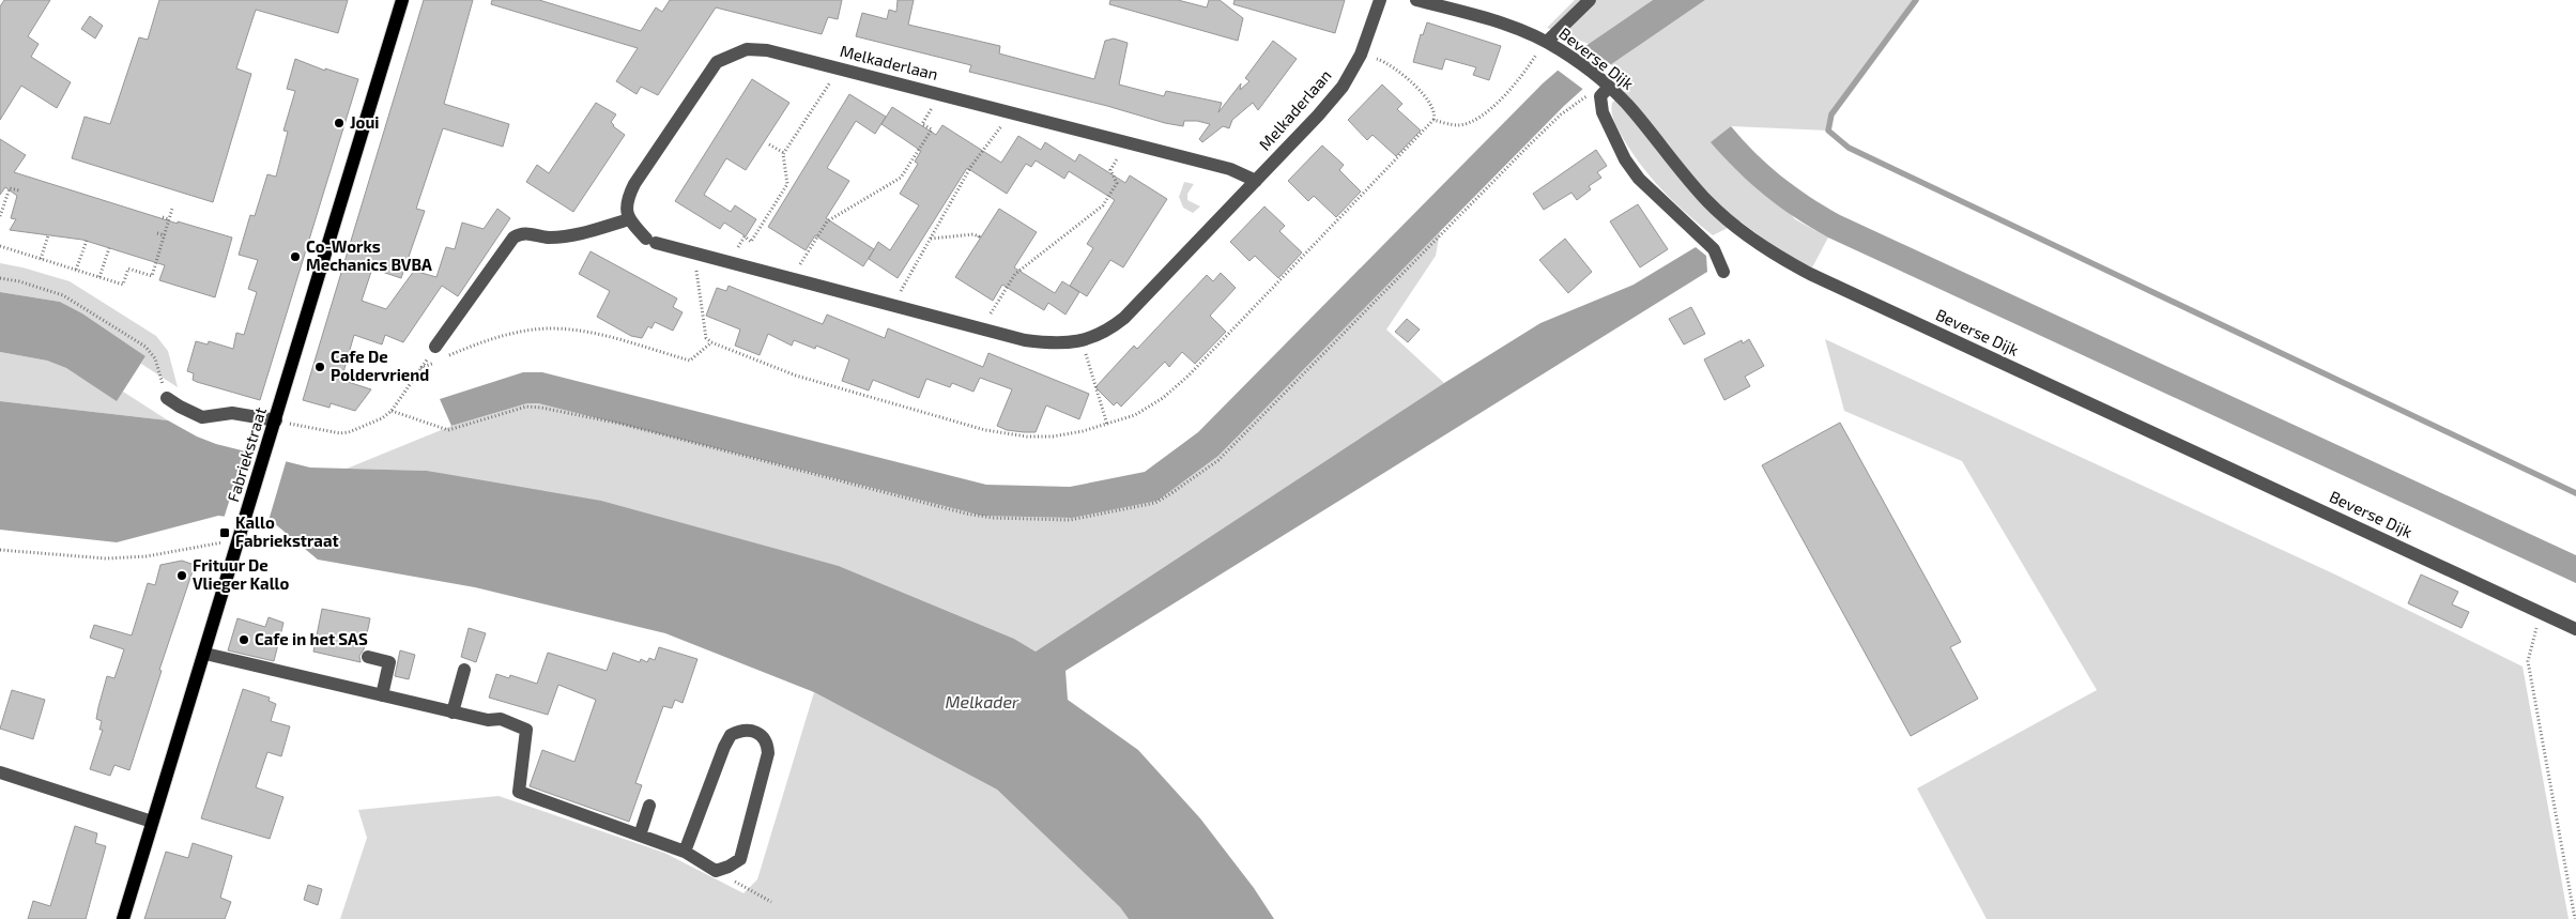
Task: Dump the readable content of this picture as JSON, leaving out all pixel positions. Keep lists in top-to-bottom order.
{
  "streets": {
    "main road": ["Fabriekstraat"],
    "street": ["Beverse Dijk", "Melkaderlaan"]
  },
  "water": ["Melkader"],
  "places": {
    "other": [
      "Joui",
      "Co-Works Mechanics BVBA",
      "Cafe De Poldervriend",
      "Frituur De Vlieger Kallo",
      "Cafe in het SAS"
    ],
    "transit": ["Kallo Fabriekstraat"]
  }
}
